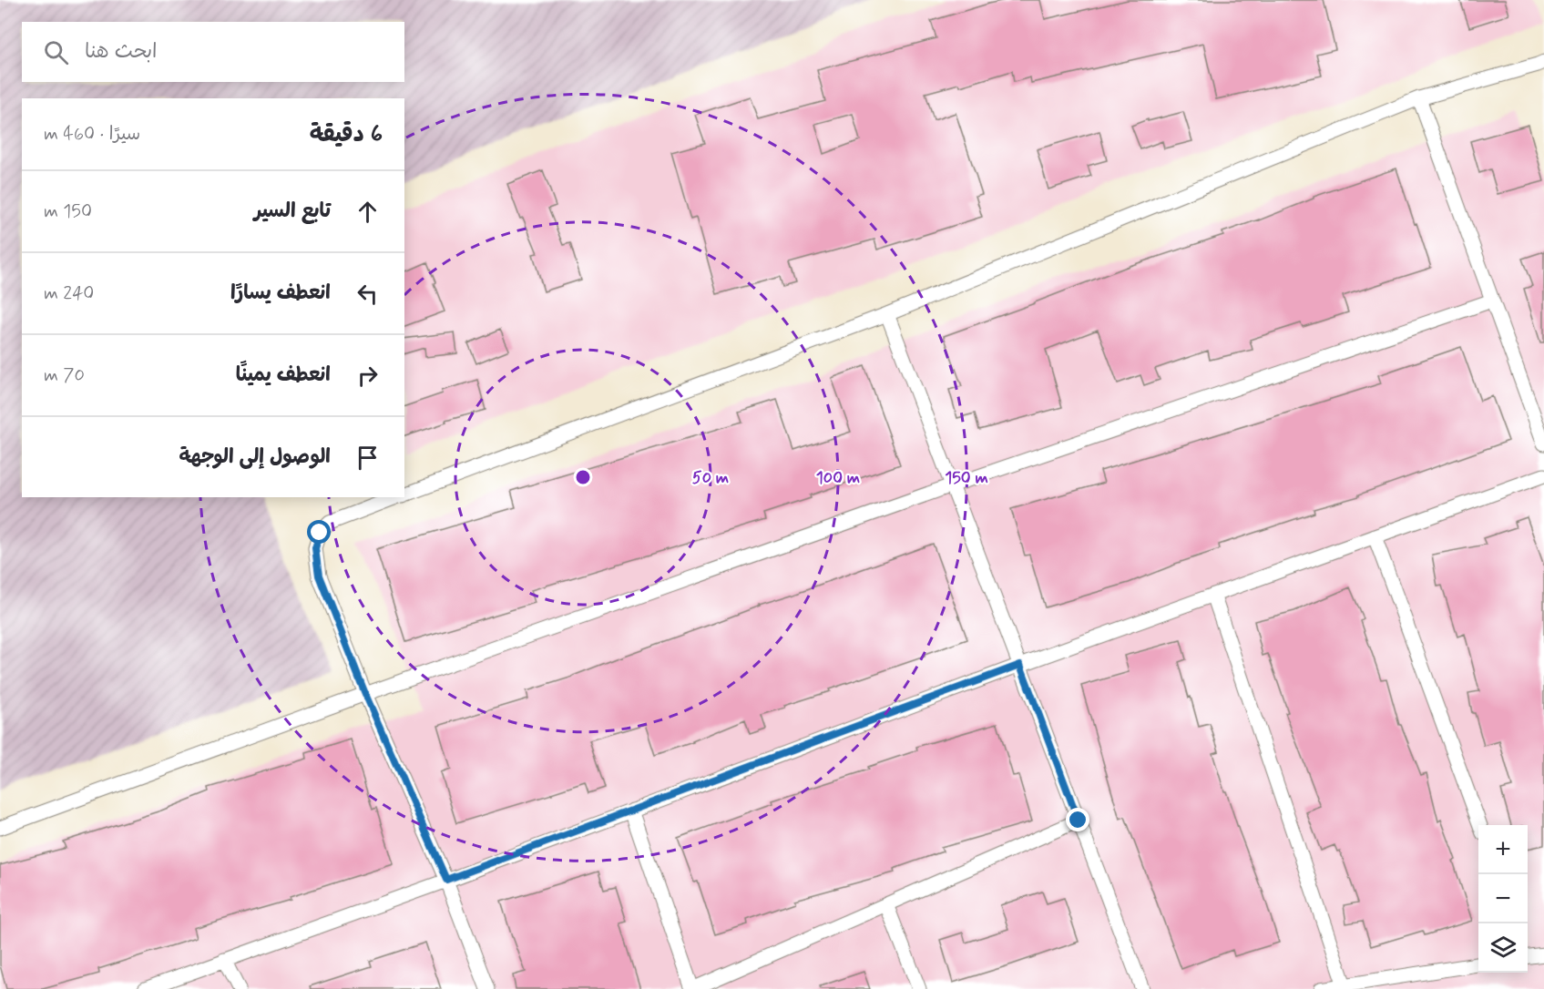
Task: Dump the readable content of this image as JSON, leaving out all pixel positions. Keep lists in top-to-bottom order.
{
  "page": {
    "search": "ابحث هنا",
    "heading": ["6 دقيقة", "سيرًا · 460 m"],
    "list": [
      ["تابع السير", "150 m"],
      ["انعطف يسارًا", "240 m"],
      ["انعطف يمينًا", "70 m"],
      "الوصول إلى الوجهة"
    ],
    "map_buttons": ["+", "−"]
  },
  "rings": ["50 m", "100 m", "150 m"]
}
